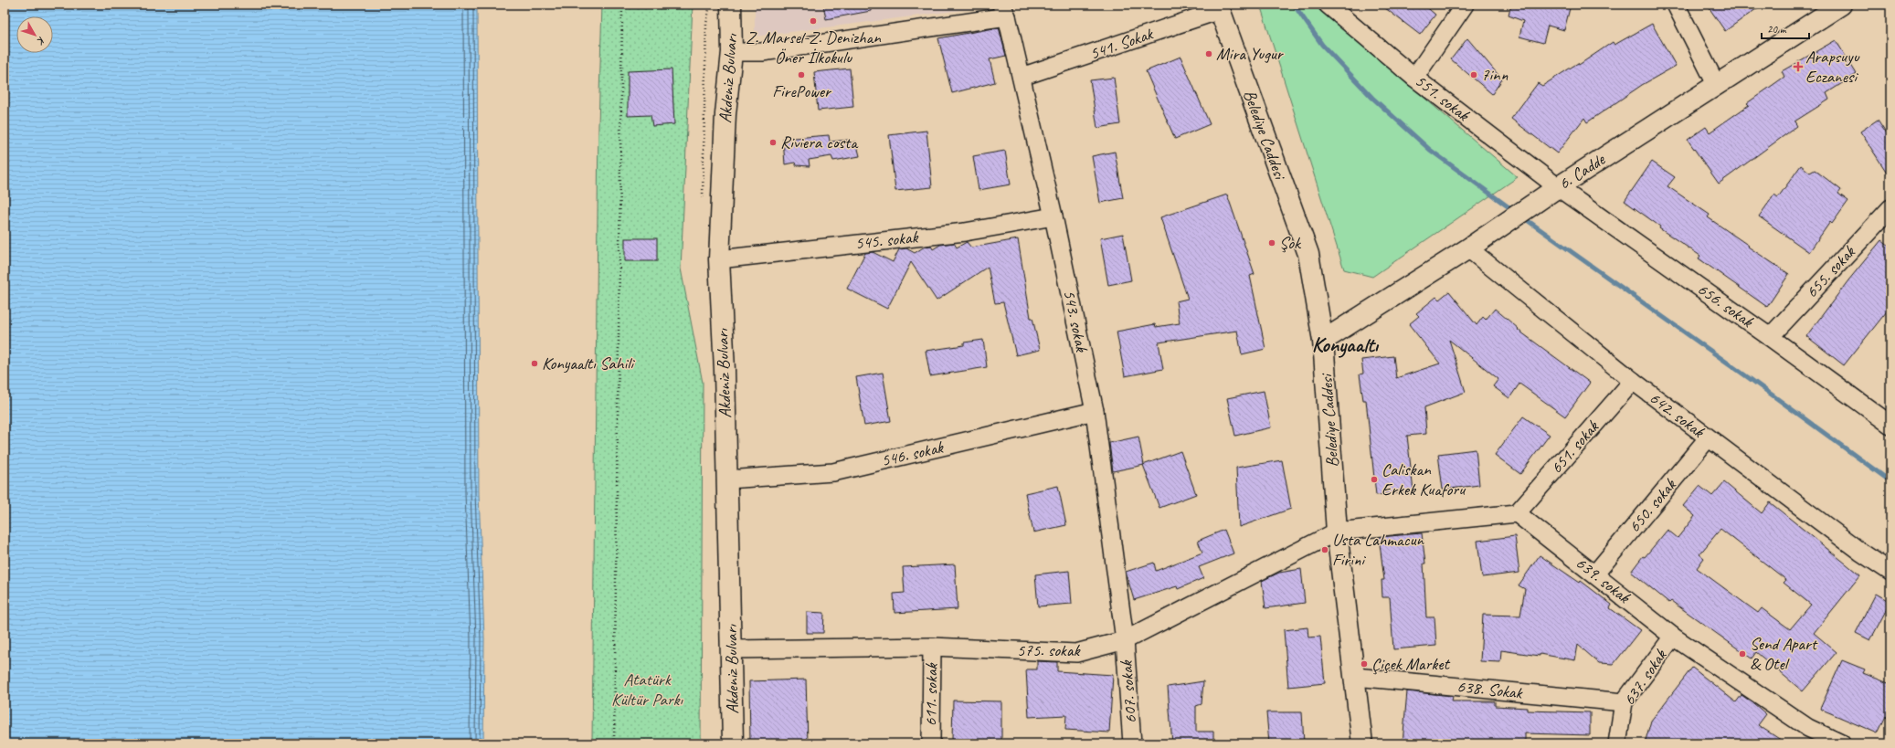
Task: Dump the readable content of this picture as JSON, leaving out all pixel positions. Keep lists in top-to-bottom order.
{
  "streets": {
    "main road": ["Akdeniz Bulvarı", "Belediye Caddesi", "6. Cadde"],
    "street": [
      "541. Sokak",
      "551. sokak",
      "545. sokak",
      "655. sokak",
      "656. sokak",
      "543. sokak",
      "642. sokak",
      "651. sokak",
      "546. sokak",
      "650. sokak",
      "639. sokak",
      "575. sokak",
      "637. sokak",
      "638. Sokak",
      "607. sokak",
      "611. sokak"
    ]
  },
  "crossings": [
    ["541. Sokak", "Belediye Caddesi"],
    ["541. Sokak", "543. sokak"],
    ["Akdeniz Bulvarı", "545. sokak"],
    ["Akdeniz Bulvarı", "546. sokak"],
    ["Akdeniz Bulvarı", "575. sokak"],
    ["551. sokak", "6. Cadde"],
    ["551. sokak", "656. sokak"],
    ["Belediye Caddesi", "6. Cadde"],
    ["Belediye Caddesi", "575. sokak"],
    ["Belediye Caddesi", "638. Sokak"],
    ["6. Cadde", "656. sokak"],
    ["6. Cadde", "642. sokak"],
    ["545. sokak", "543. sokak"],
    ["655. sokak", "656. sokak"],
    ["543. sokak", "546. sokak"],
    ["543. sokak", "575. sokak"],
    ["543. sokak", "607. sokak"],
    ["642. sokak", "651. sokak"],
    ["642. sokak", "650. sokak"],
    ["651. sokak", "639. sokak"],
    ["650. sokak", "639. sokak"],
    ["639. sokak", "637. sokak"],
    ["575. sokak", "607. sokak"],
    ["575. sokak", "611. sokak"],
    ["637. sokak", "638. Sokak"]
  ],
  "districts": ["Konyaaltı"],
  "parks": ["Atatürk Kültür Parkı"],
  "places": {
    "other": [
      "Z. Marsel-Z. Denizhan Öner İlkokulu",
      "Mira Yugur",
      "FirePower",
      "7inn",
      "Riviera costa",
      "Şok",
      "Konyaaltı Sahili",
      "Caliskan Erkek Kuaforu",
      "Usta Lahmacun Firini",
      "Send Apart & Otel",
      "Çiçek Market"
    ],
    "health": ["Arapsuyu Eczanesi"]
  },
  "scale_bar": "20 m",
  "north": "bottom right"
}
